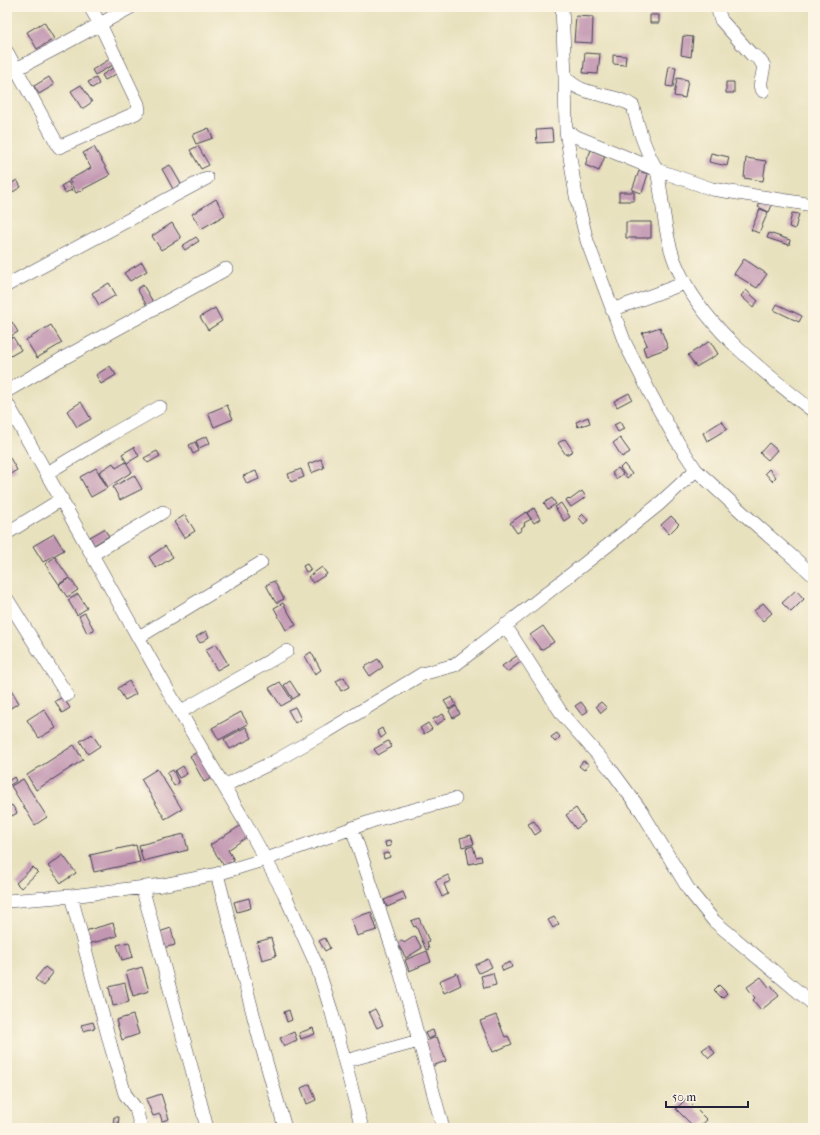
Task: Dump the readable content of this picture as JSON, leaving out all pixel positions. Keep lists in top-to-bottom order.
{
  "scale_bar": "50 m"
}
